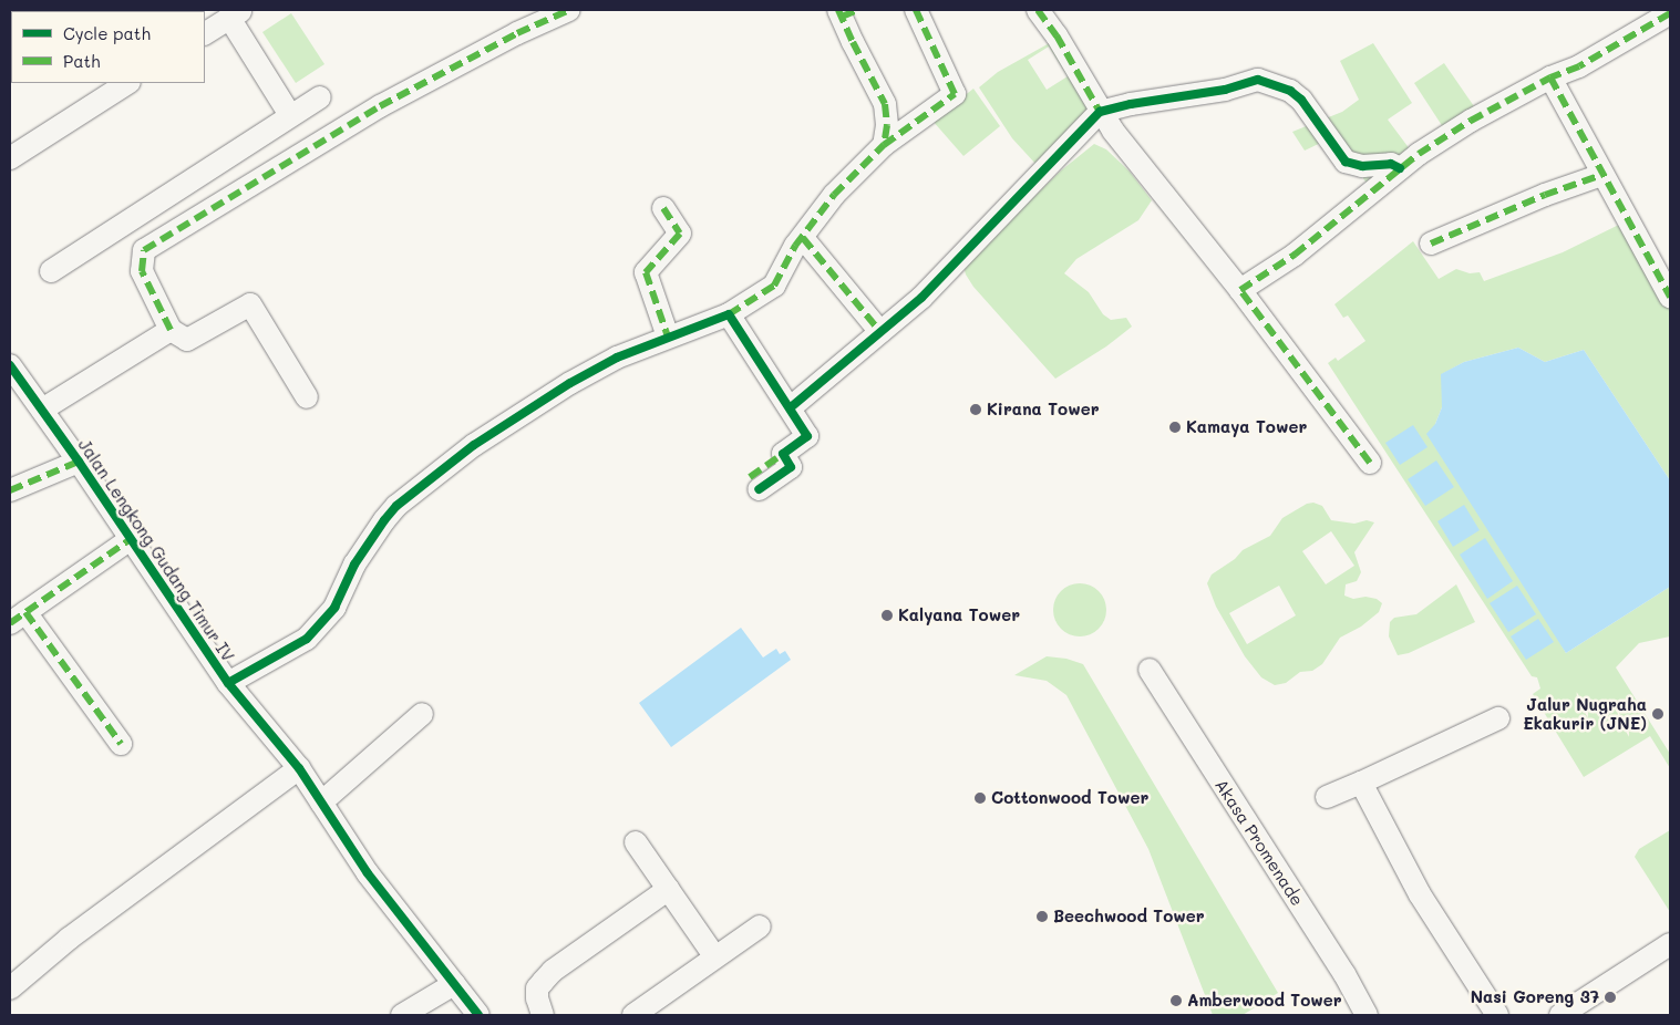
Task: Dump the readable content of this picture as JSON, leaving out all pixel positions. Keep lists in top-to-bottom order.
{
  "streets": {
    "street": ["Jalan Lengkong Gudang Timur IV", "Akasa Promenade"]
  },
  "places": [
    "Kirana Tower",
    "Kamaya Tower",
    "Kalyana Tower",
    "Jalur Nugraha Ekakurir (JNE)",
    "Cottonwood Tower",
    "Beechwood Tower",
    "Nasi Goreng 37",
    "Amberwood Tower"
  ],
  "legend": ["Cycle path", "Path"]
}
